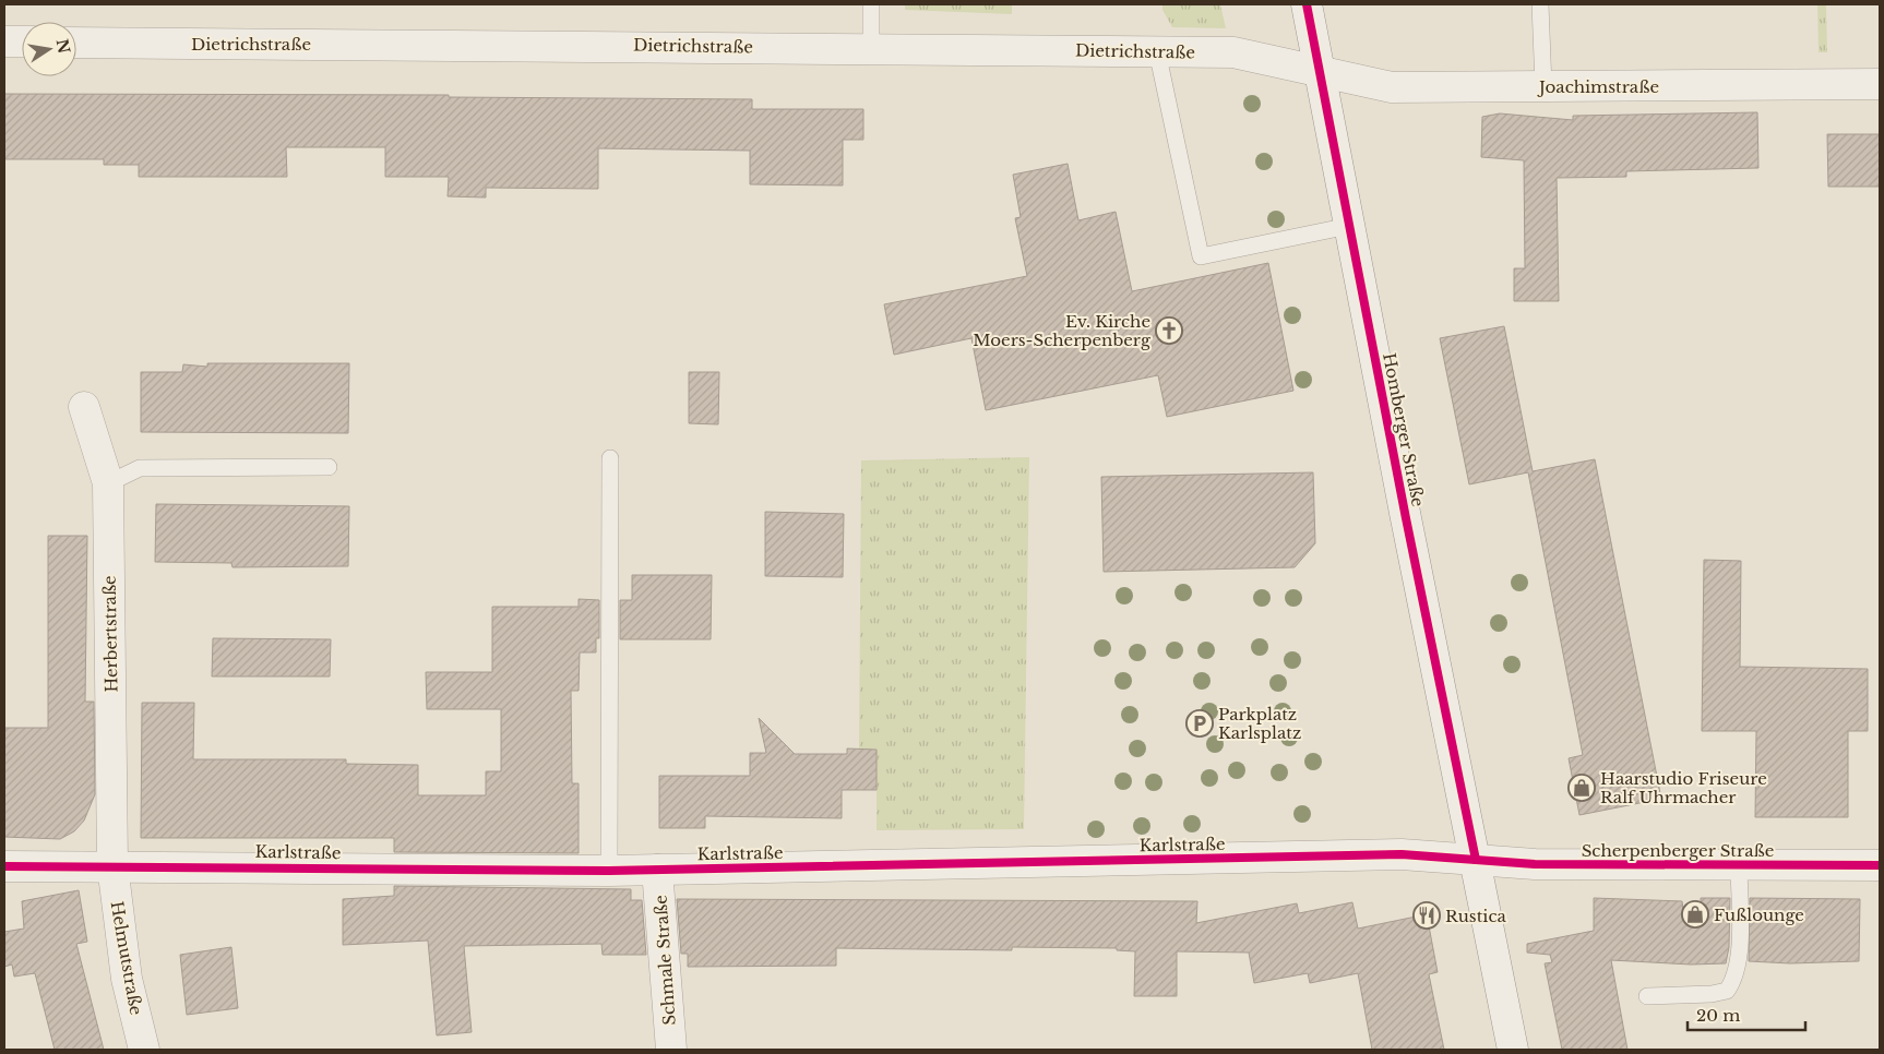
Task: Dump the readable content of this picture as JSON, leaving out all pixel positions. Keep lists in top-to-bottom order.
{
  "streets": {
    "street": [
      "Dietrichstraße",
      "Joachimstraße",
      "Homberger Straße",
      "Herbertstraße",
      "Karlstraße",
      "Scherpenberger Straße",
      "Helmutstraße",
      "Schmale Straße"
    ]
  },
  "crossings": [
    ["Dietrichstraße", "Joachimstraße"],
    ["Dietrichstraße", "Homberger Straße"],
    ["Joachimstraße", "Homberger Straße"],
    ["Homberger Straße", "Karlstraße"],
    ["Homberger Straße", "Scherpenberger Straße"],
    ["Herbertstraße", "Karlstraße"],
    ["Herbertstraße", "Helmutstraße"],
    ["Karlstraße", "Scherpenberger Straße"],
    ["Karlstraße", "Helmutstraße"],
    ["Karlstraße", "Schmale Straße"]
  ],
  "places": {
    "church": ["Ev. Kirche Moers-Scherpenberg"],
    "parking": ["Parkplatz Karlsplatz"],
    "shop": ["Haarstudio Friseure Ralf Uhrmacher", "Fußlounge"],
    "restaurant": ["Rustica"]
  },
  "scale_bar": "20 m",
  "north": "right"
}
